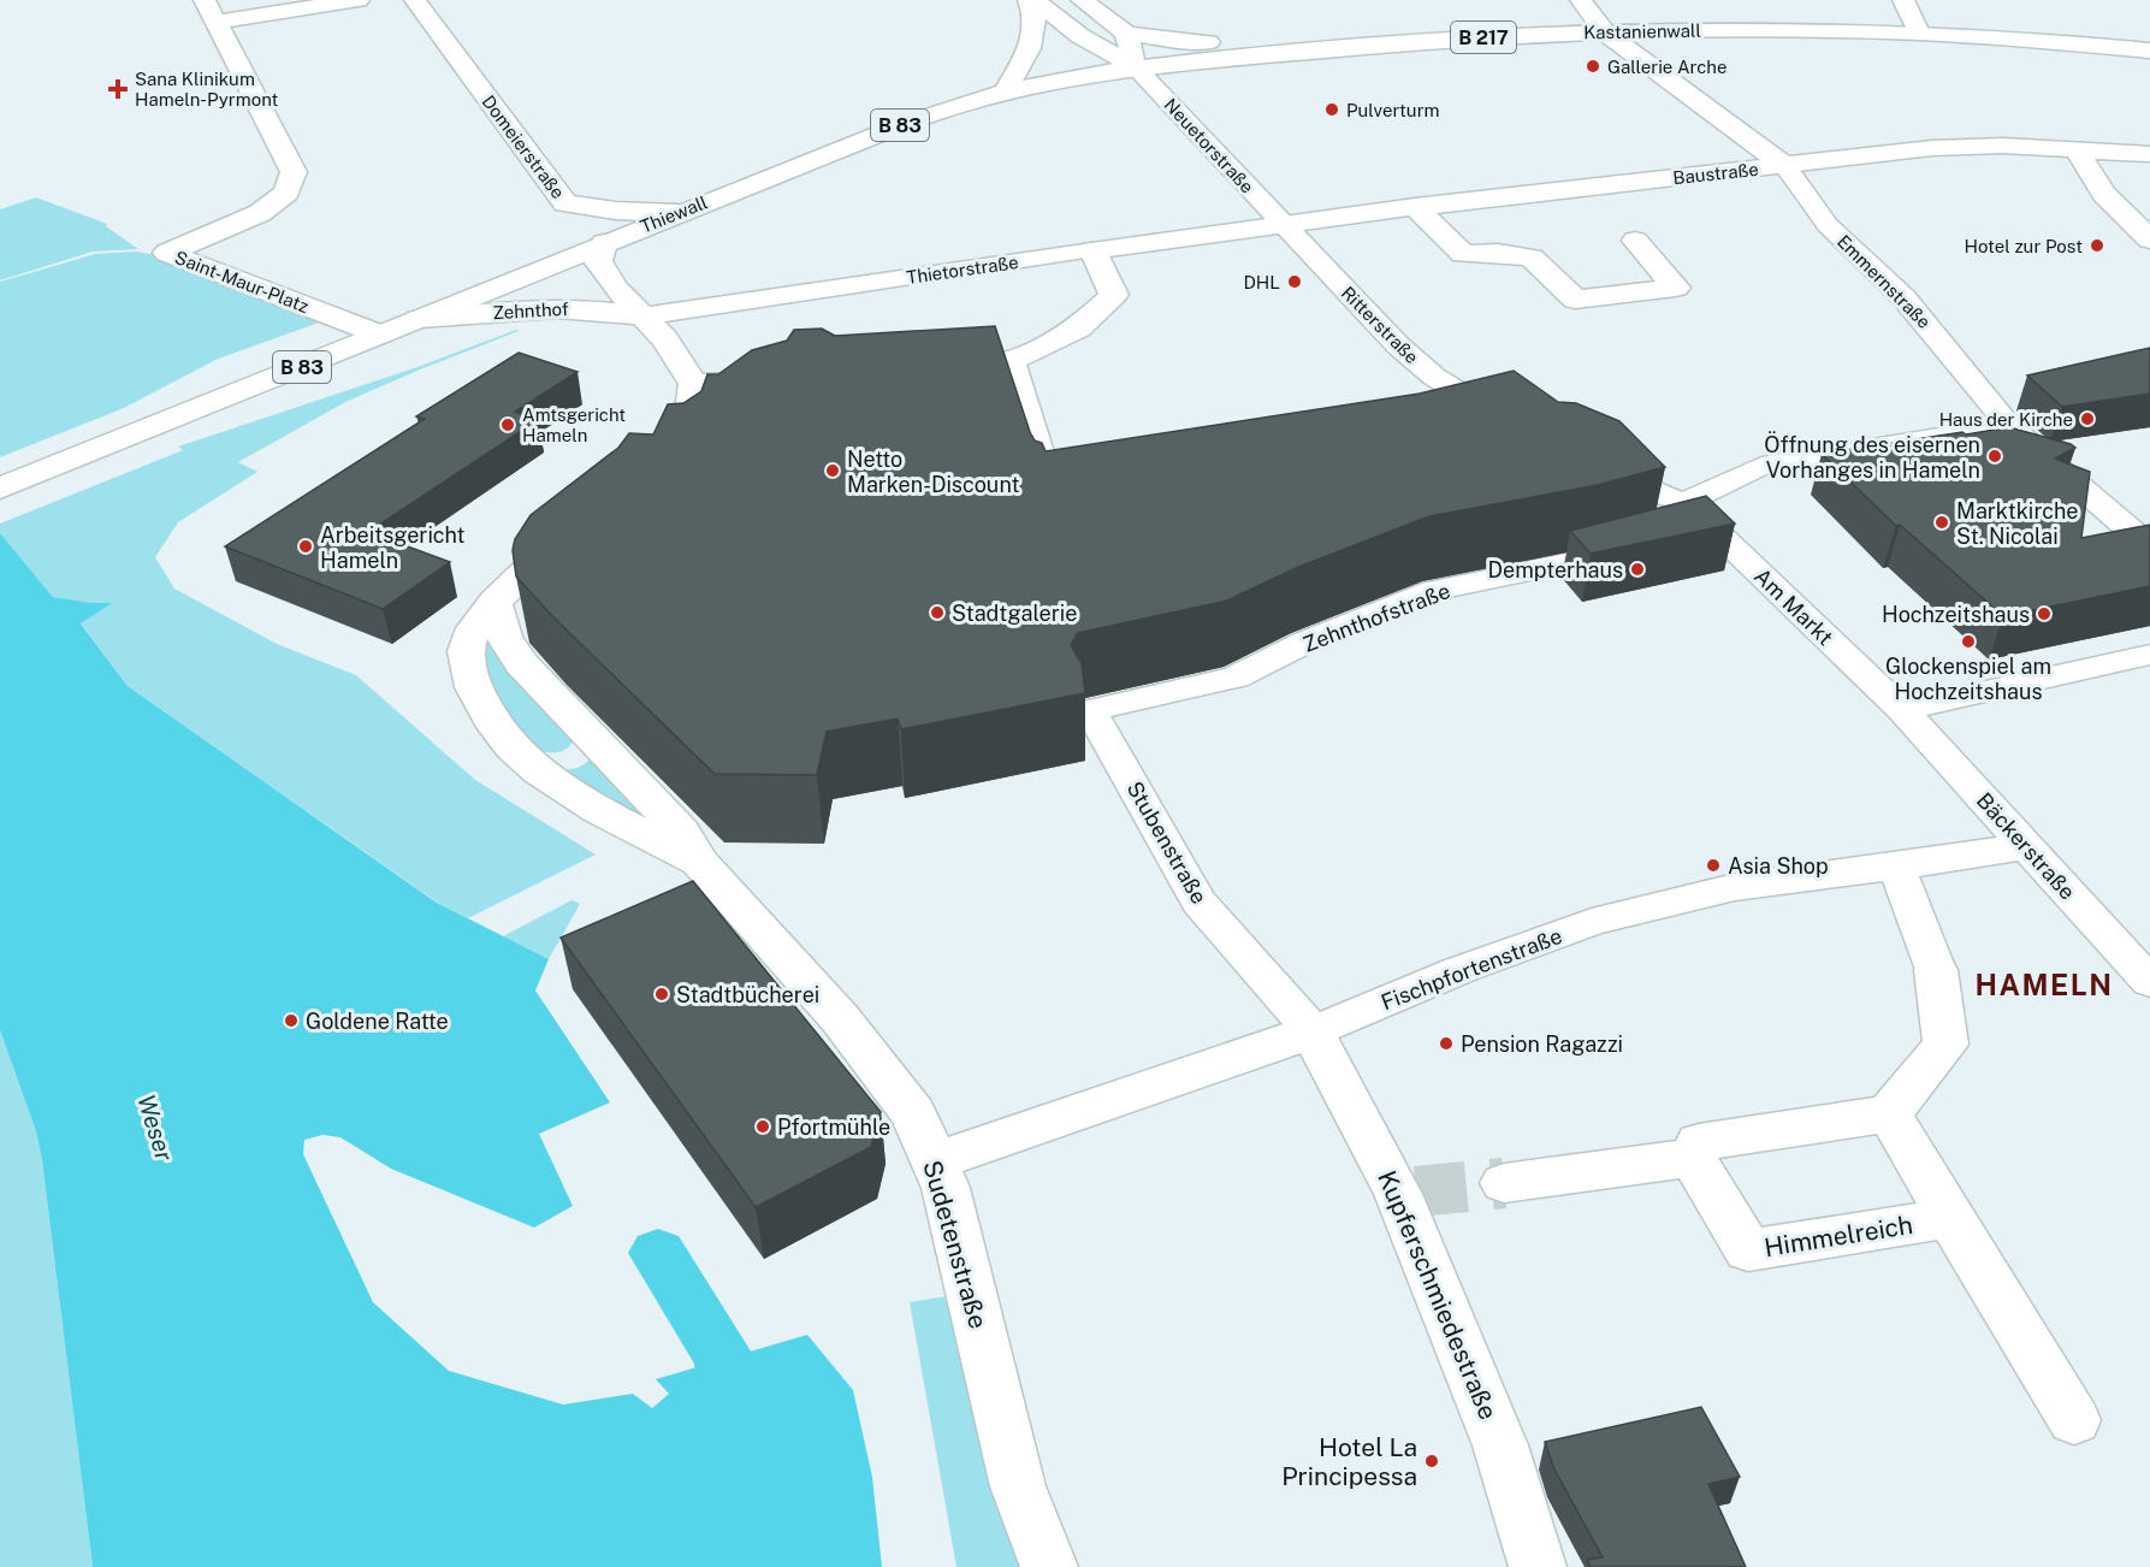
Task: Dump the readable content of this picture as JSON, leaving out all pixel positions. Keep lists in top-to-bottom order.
{
  "streets": {
    "street": [
      "Kastanienwall",
      "B 217",
      "B 83",
      "Neuetorstraße",
      "Domeierstraße",
      "Baustraße",
      "Thiewall",
      "Thietorstraße",
      "Saint-Maur-Platz",
      "Emmernstraße",
      "Zehnthof",
      "Ritterstraße",
      "Am Markt",
      "Zehnthofstraße",
      "Stubenstraße",
      "Bäckerstraße",
      "Fischpfortenstraße",
      "Himmelreich",
      "Sudetenstraße",
      "Kupferschmiedestraße"
    ]
  },
  "crossings": [
    ["Kastanienwall", "Neuetorstraße"],
    ["Kastanienwall", "Thiewall"],
    ["Kastanienwall", "Emmernstraße"],
    ["Neuetorstraße", "Baustraße"],
    ["Neuetorstraße", "Thiewall"],
    ["Neuetorstraße", "Thietorstraße"],
    ["Neuetorstraße", "Ritterstraße"],
    ["Domeierstraße", "Thiewall"],
    ["Baustraße", "Thietorstraße"],
    ["Baustraße", "Emmernstraße"],
    ["Baustraße", "Ritterstraße"],
    ["Thiewall", "Saint-Maur-Platz"],
    ["Thiewall", "Zehnthof"],
    ["Thietorstraße", "Zehnthof"],
    ["Thietorstraße", "Ritterstraße"],
    ["Am Markt", "Zehnthofstraße"],
    ["Am Markt", "Bäckerstraße"],
    ["Zehnthofstraße", "Stubenstraße"],
    ["Stubenstraße", "Fischpfortenstraße"],
    ["Stubenstraße", "Kupferschmiedestraße"],
    ["Bäckerstraße", "Fischpfortenstraße"],
    ["Fischpfortenstraße", "Sudetenstraße"],
    ["Fischpfortenstraße", "Kupferschmiedestraße"]
  ],
  "districts": ["HAMELN"],
  "water": ["Weser"],
  "places": {
    "other": [
      "Gallerie Arche",
      "Pulverturm",
      "Hotel zur Post",
      "DHL",
      "Haus der Kirche",
      "Amtsgericht Hameln",
      "Öffnung des eisernen Vorhanges in Hameln",
      "Netto Marken-Discount",
      "Marktkirche St. Nicolai",
      "Arbeitsgericht Hameln",
      "Dempterhaus",
      "Stadtgalerie",
      "Hochzeitshaus",
      "Glockenspiel am Hochzeitshaus",
      "Asia Shop",
      "Stadtbücherei",
      "Goldene Ratte",
      "Pension Ragazzi",
      "Pfortmühle",
      "Hotel La Principessa"
    ],
    "health": ["Sana Klinikum Hameln-Pyrmont"]
  }
}
